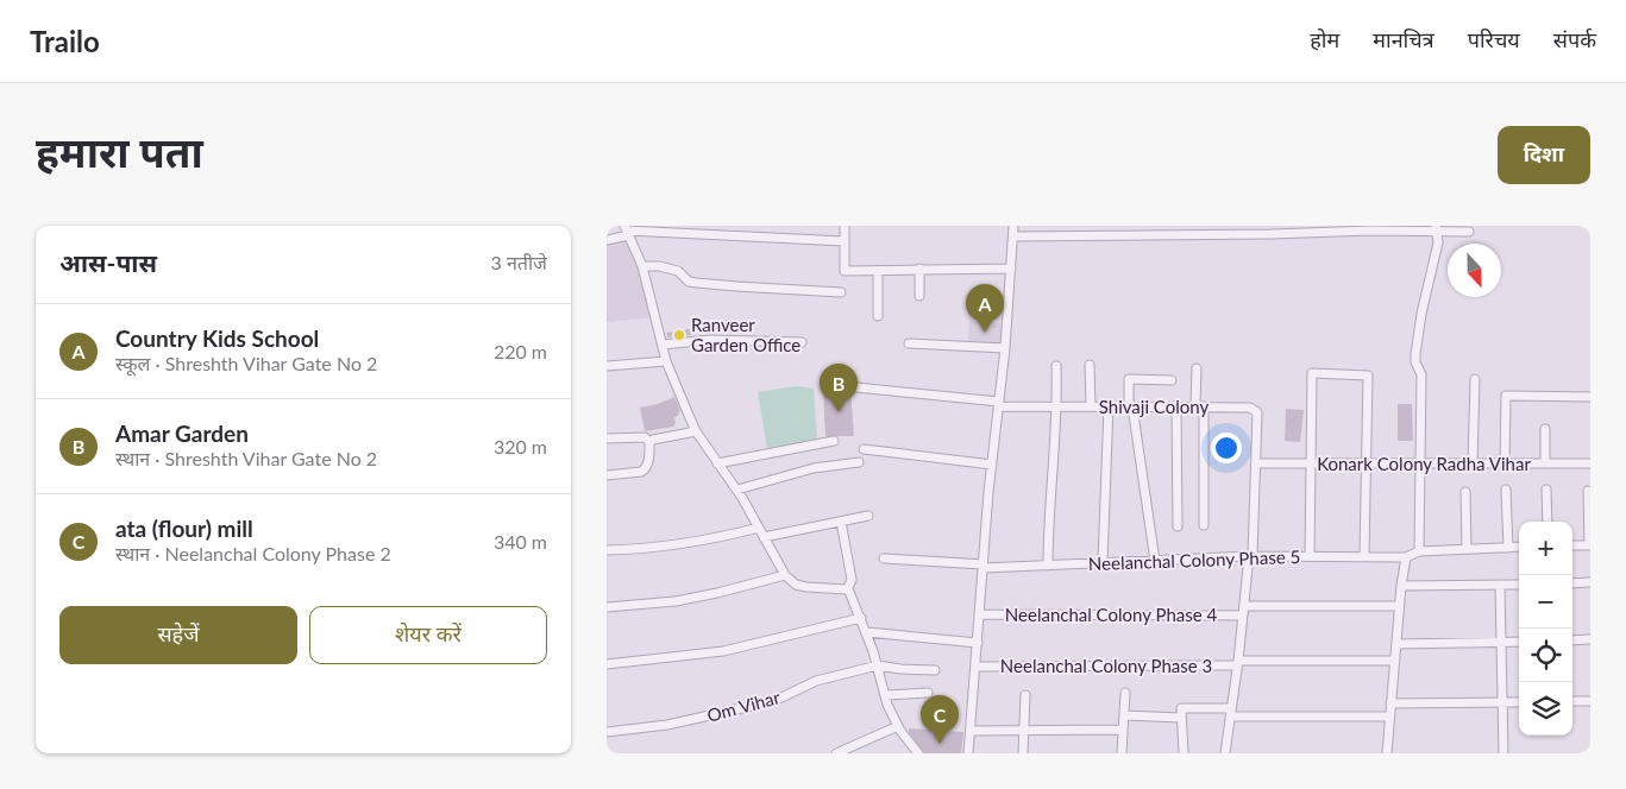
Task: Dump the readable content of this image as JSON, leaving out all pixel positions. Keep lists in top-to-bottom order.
{
  "streets": {
    "street": [
      "Shivaji Colony",
      "Konark Colony Radha Vihar",
      "Neelanchal Colony Phase 5",
      "Neelanchal Colony Phase 4",
      "Neelanchal Colony Phase 3",
      "Om Vihar"
    ]
  },
  "crossings": [
    ["Shivaji Colony", "Konark Colony Radha Vihar"]
  ],
  "places": ["Ranveer Garden Office"],
  "north": "bottom",
  "page": {
    "header": "Trailo",
    "nav": [
      "होम",
      "मानचित्र",
      "परिचय",
      "संपर्क"
    ],
    "title": "हमारा पता",
    "buttons": [
      "दिशा",
      ["सहेजें", "शेयर करें"]
    ],
    "heading": ["आस-पास", "3 नतीजे"],
    "pins": ["A", "B", "C"],
    "list": [
      {
        "mark": "A",
        "name": "Country Kids School",
        "note": "स्कूल · Shreshth Vihar Gate No 2",
        "value": "220 m"
      },
      {
        "mark": "B",
        "name": "Amar Garden",
        "note": "स्थान · Shreshth Vihar Gate No 2",
        "value": "320 m"
      },
      {
        "mark": "C",
        "name": "ata (flour) mill",
        "note": "स्थान · Neelanchal Colony Phase 2",
        "value": "340 m"
      }
    ],
    "map_buttons": ["+", "−"]
  }
}
